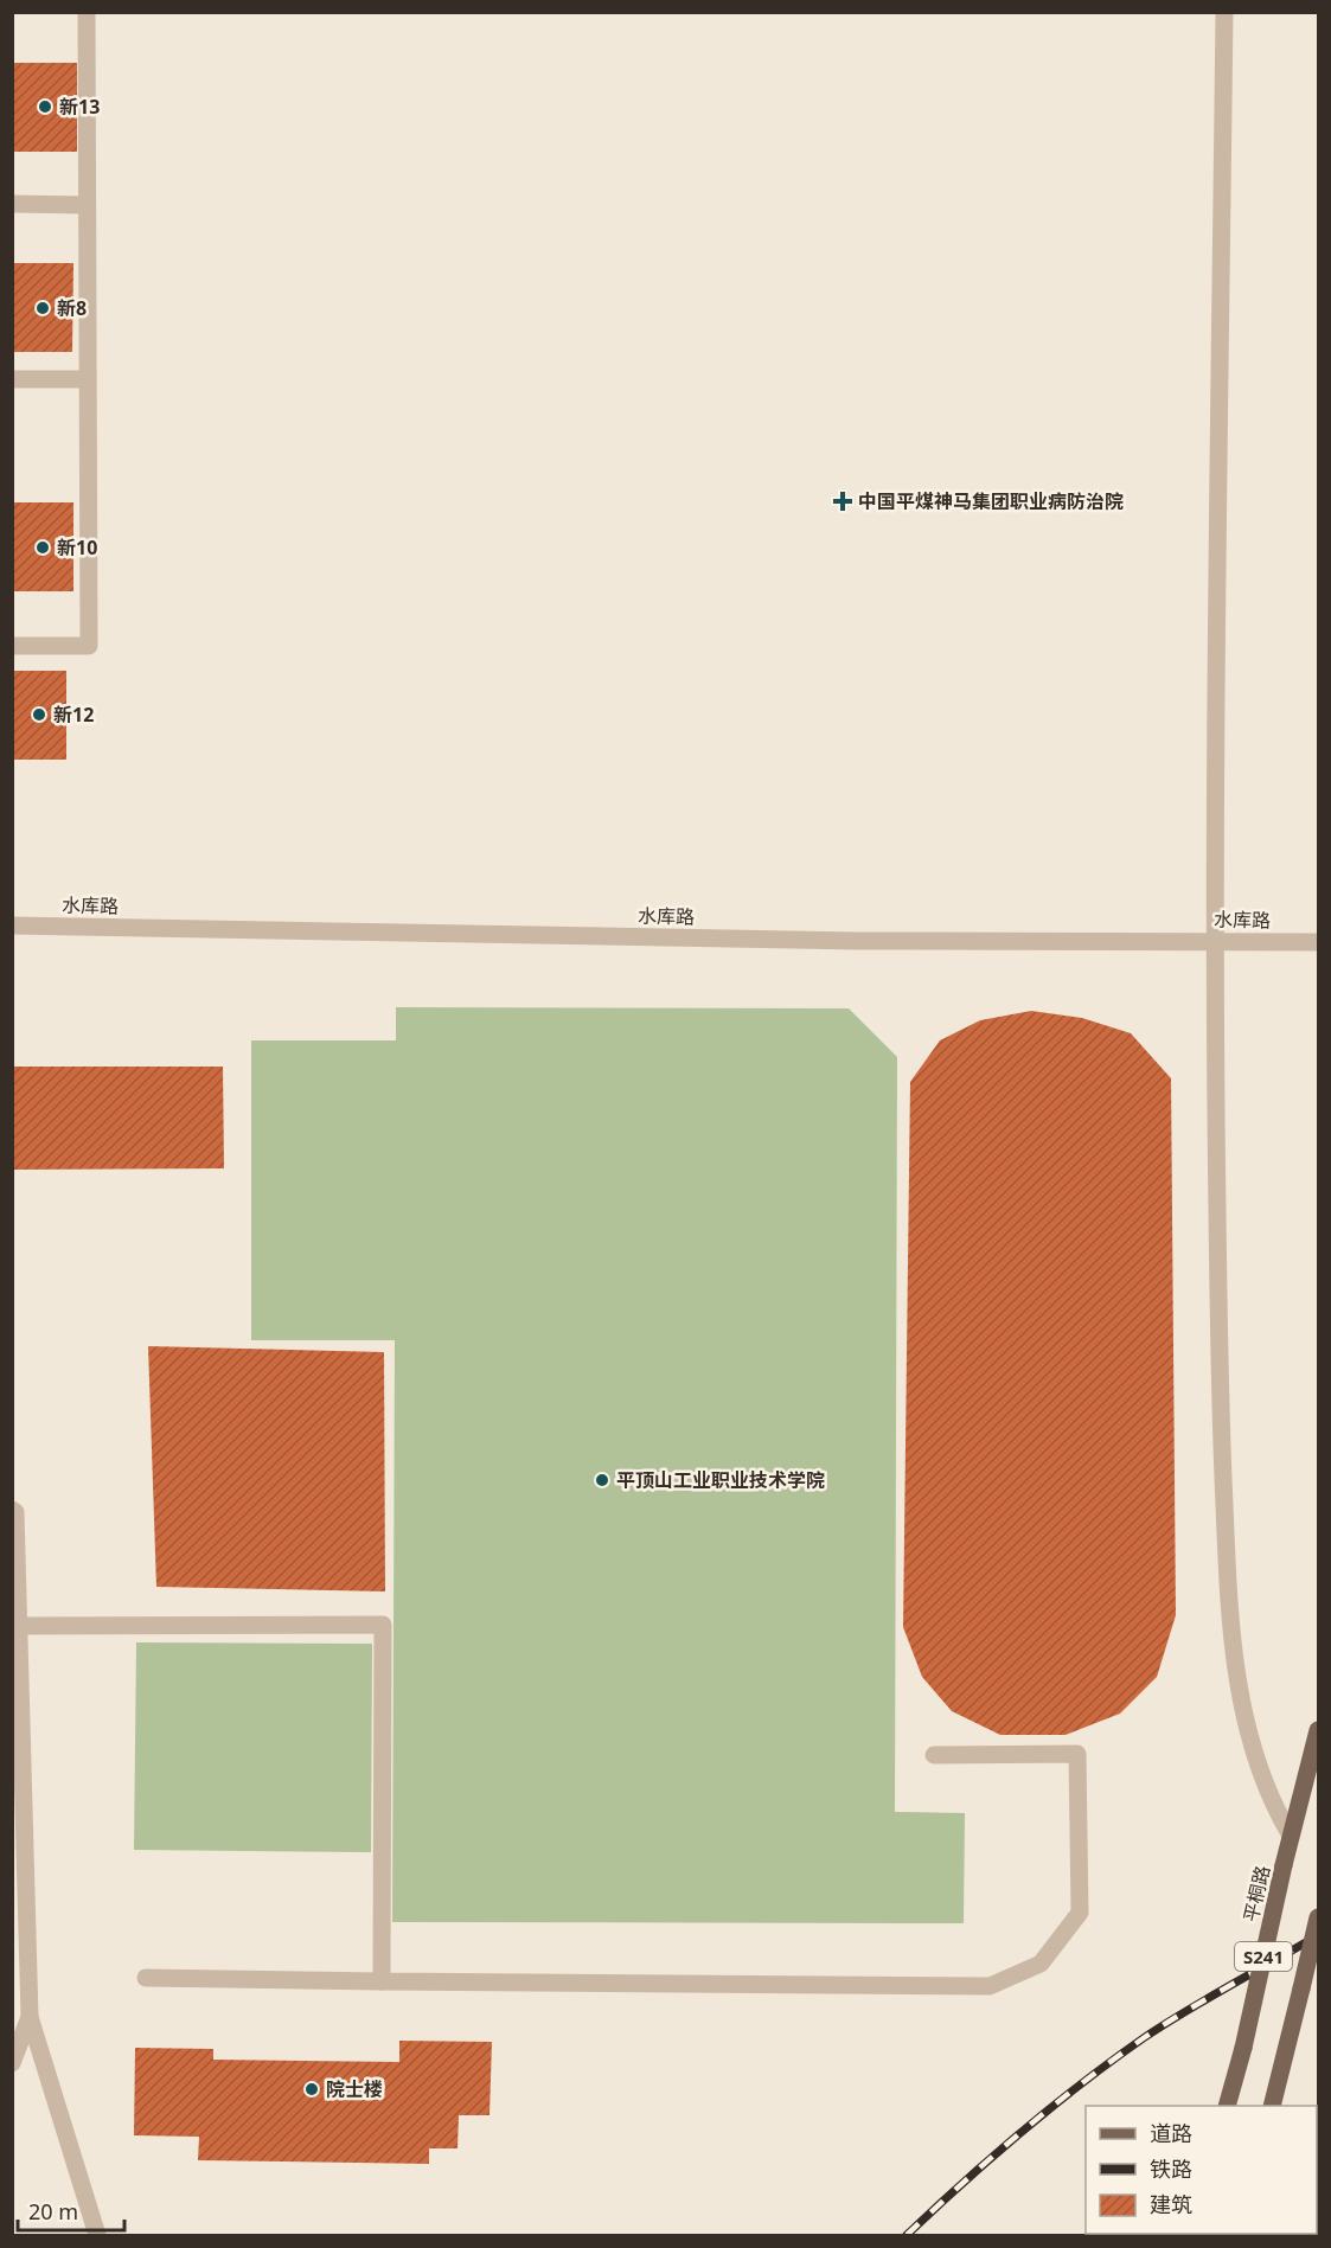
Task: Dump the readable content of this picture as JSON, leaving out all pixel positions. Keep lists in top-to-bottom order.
{
  "streets": {
    "main road": ["平桐路", "S241"],
    "street": ["水库路"]
  },
  "places": {
    "other": [
      "新13",
      "新8",
      "新10",
      "新12",
      "平顶山工业职业技术学院",
      "院士楼"
    ],
    "health": ["中国平煤神马集团职业病防治院"]
  },
  "legend": ["道路", "铁路", "建筑"],
  "scale_bar": "20 m"
}
